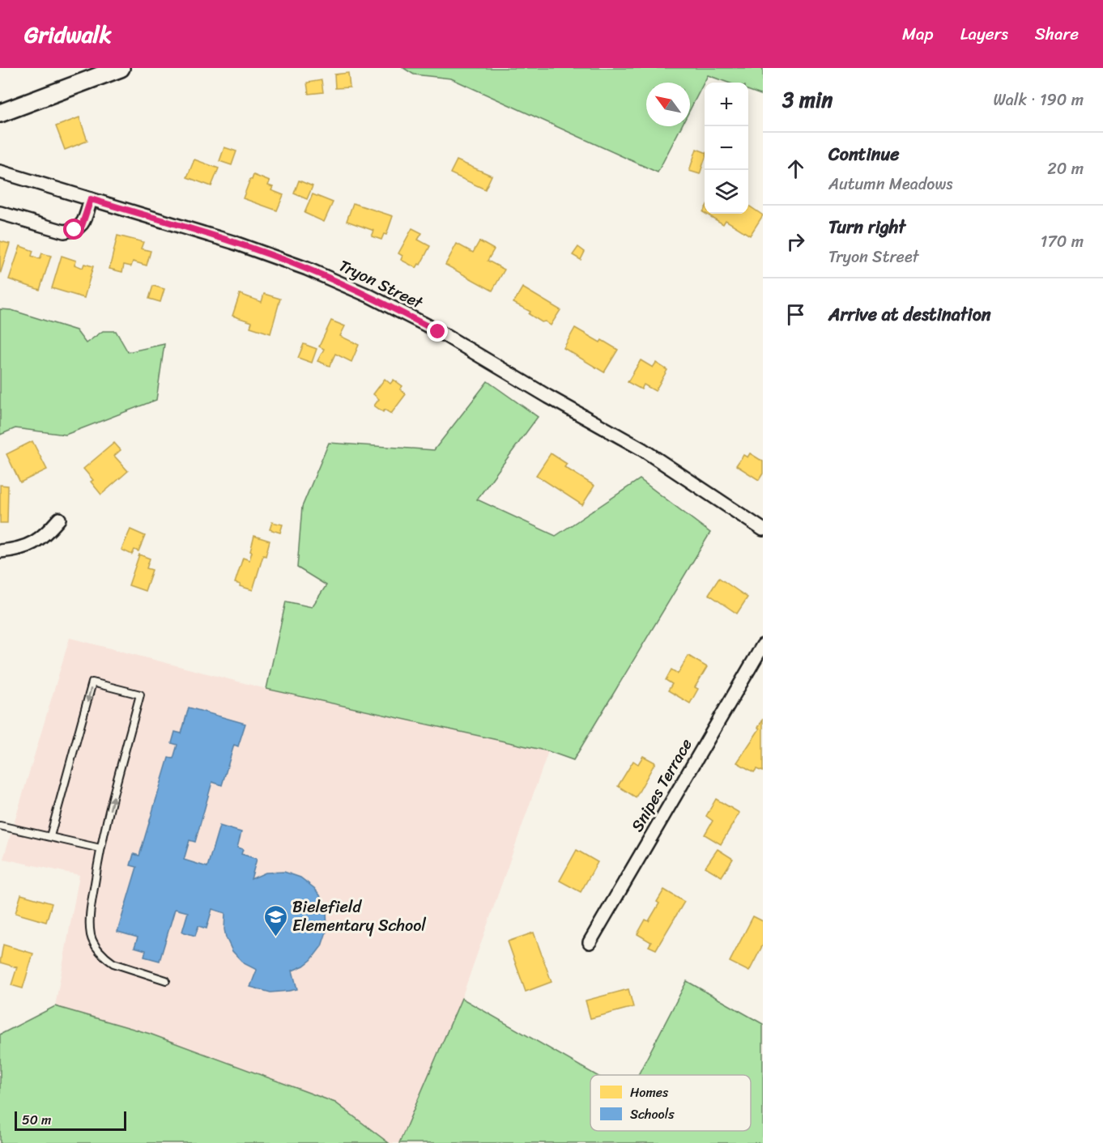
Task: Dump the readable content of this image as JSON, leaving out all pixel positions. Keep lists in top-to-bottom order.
{
  "streets": {
    "street": ["Tryon Street", "Snipes Terrace"]
  },
  "places": {
    "school or university": ["Bielefield Elementary School"]
  },
  "legend": ["Homes", "Schools"],
  "scale_bar": "50 m",
  "north": "top left",
  "page": {
    "header": "Gridwalk",
    "nav": ["Map", "Layers", "Share"],
    "heading": ["3 min", "Walk · 190 m"],
    "map_buttons": ["+", "−"],
    "list": [
      ["Continue", "Autumn Meadows", "20 m"],
      ["Turn right", "Tryon Street", "170 m"],
      "Arrive at destination"
    ],
    "scale": "50 m"
  }
}
